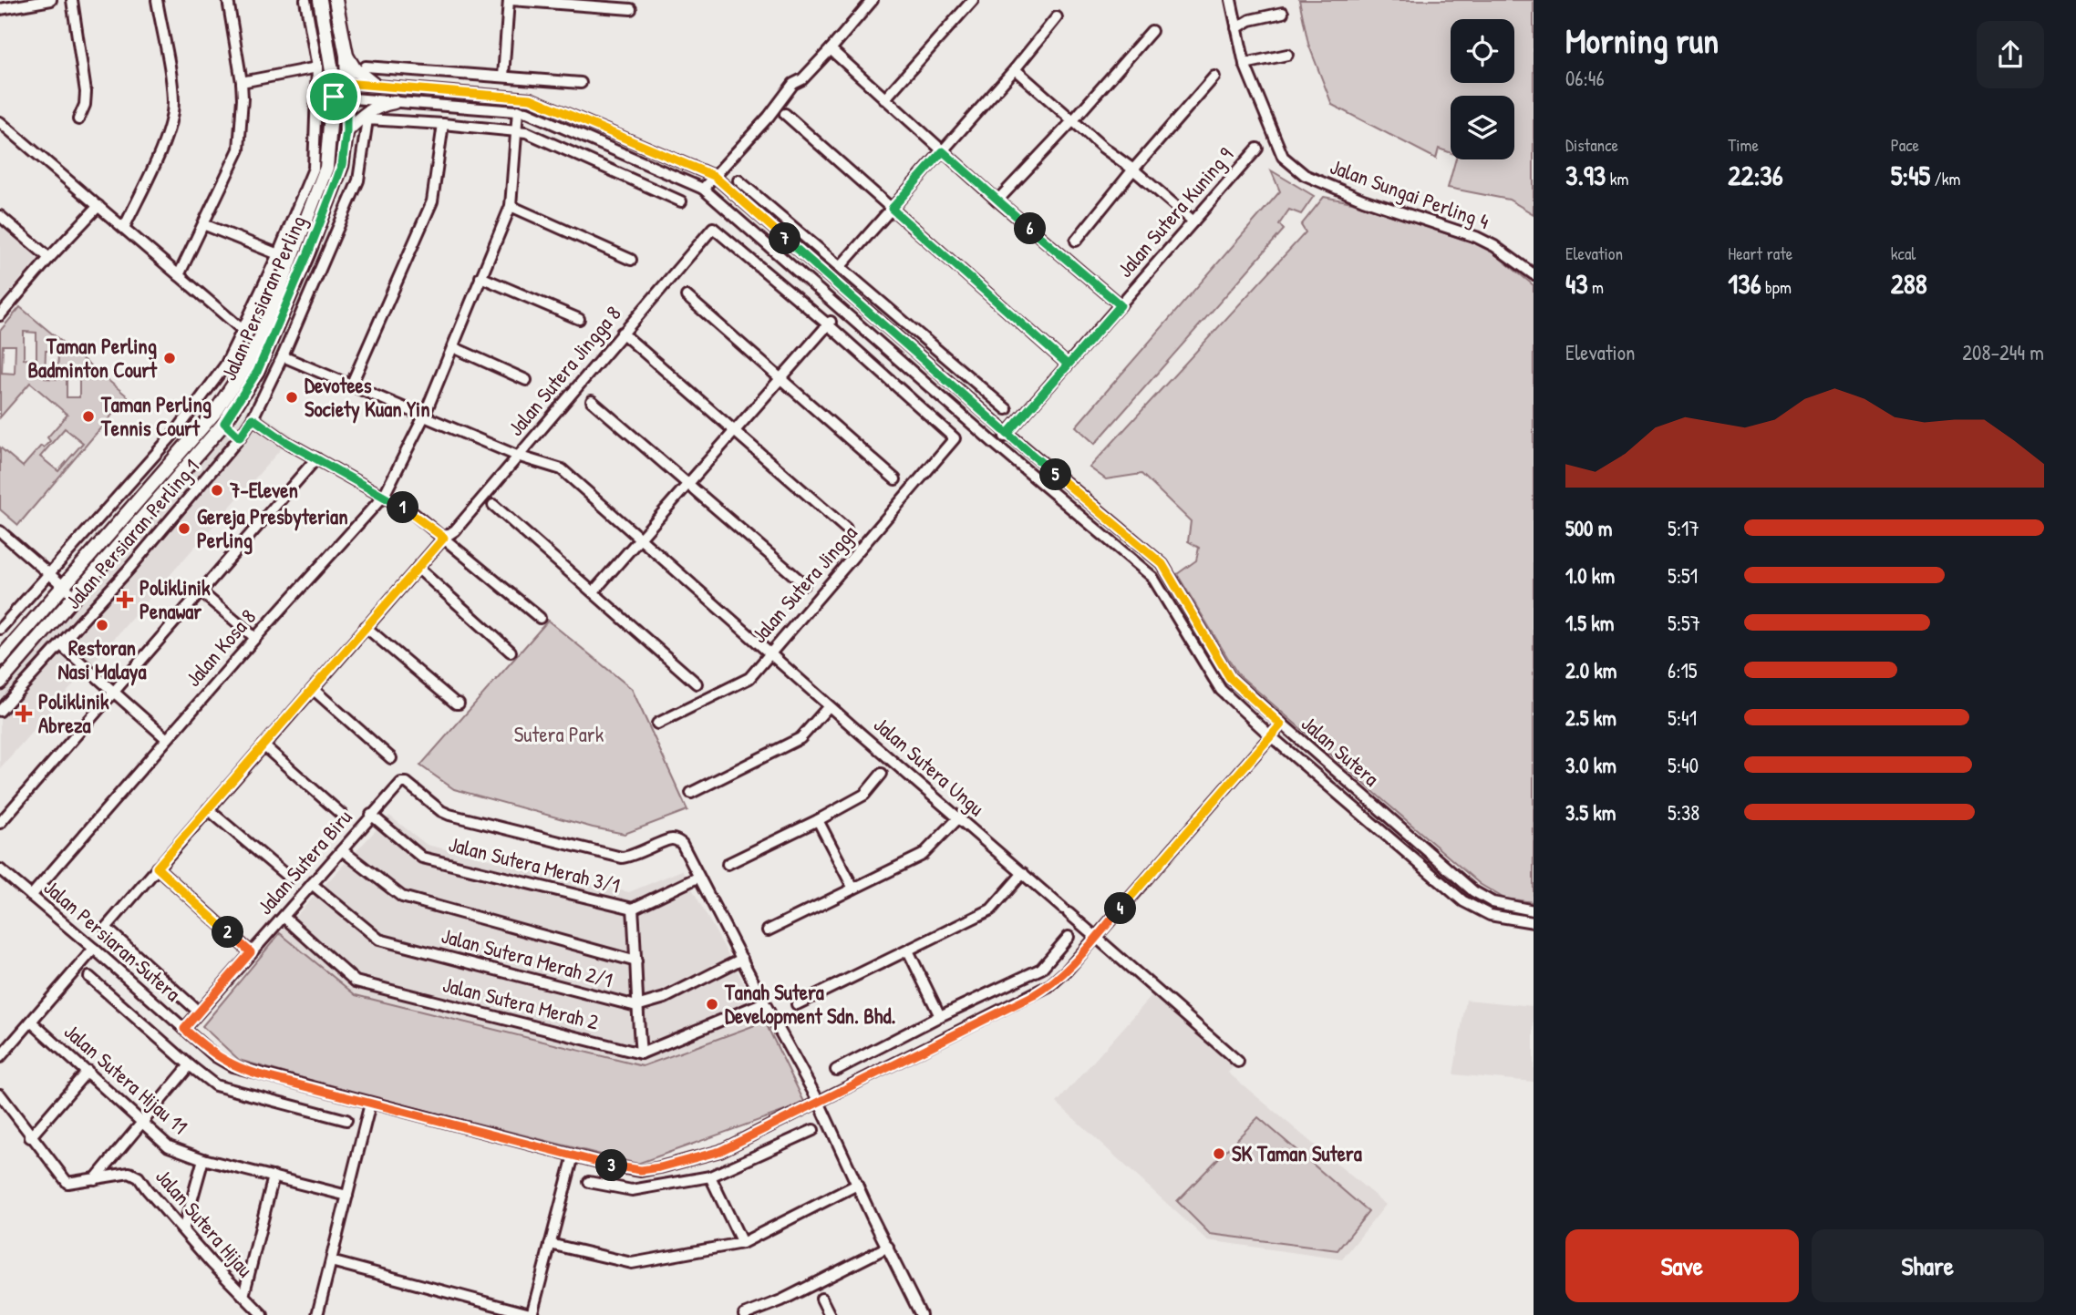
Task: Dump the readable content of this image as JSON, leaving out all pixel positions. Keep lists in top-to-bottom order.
{
  "streets": {
    "main road": ["Jalan Persiaran Perling"],
    "street": [
      "Jalan Sungai Perling 4",
      "Jalan Sutera Kuning 9",
      "Jalan Sutera Jingga 8",
      "Jalan Persiaran Perling 1",
      "Jalan Sutera Jingga",
      "Jalan Kosa 8",
      "Jalan Sutera",
      "Jalan Sutera Ungu",
      "Jalan Sutera Biru",
      "Jalan Sutera Merah 3/1",
      "Jalan Persiaran Sutera",
      "Jalan Sutera Merah 2/1",
      "Jalan Sutera Merah 2",
      "Jalan Sutera Hijau 11",
      "Jalan Sutera Hijau"
    ]
  },
  "crossings": [
    ["Jalan Sutera Kuning 9", "Jalan Sutera"],
    ["Jalan Persiaran Perling", "Jalan Sutera"],
    ["Jalan Sutera Jingga 8", "Jalan Sutera Jingga"],
    ["Jalan Sutera Jingga 8", "Jalan Sutera"],
    ["Jalan Sutera Jingga 8", "Jalan Sutera Ungu"],
    ["Jalan Persiaran Perling 1", "Jalan Sutera Ungu"],
    ["Jalan Sutera Jingga", "Jalan Sutera"],
    ["Jalan Sutera Jingga", "Jalan Sutera Ungu"],
    ["Jalan Kosa 8", "Jalan Sutera"],
    ["Jalan Kosa 8", "Jalan Sutera Ungu"],
    ["Jalan Kosa 8", "Jalan Persiaran Sutera"],
    ["Jalan Sutera", "Jalan Persiaran Sutera"],
    ["Jalan Sutera Ungu", "Jalan Persiaran Sutera"],
    ["Jalan Sutera Biru", "Jalan Sutera Merah 3/1"],
    ["Jalan Sutera Biru", "Jalan Persiaran Sutera"],
    ["Jalan Sutera Biru", "Jalan Sutera Merah 2/1"],
    ["Jalan Sutera Biru", "Jalan Sutera Merah 2"]
  ],
  "parks": ["Sutera Park"],
  "places": {
    "other": [
      "Taman Perling Badminton Court",
      "Devotees Society Kuan Yin",
      "Taman Perling Tennis Court",
      "7-Eleven",
      "Gereja Presbyterian Perling",
      "Restoran Nasi Malaya",
      "Tanah Sutera Development Sdn. Bhd.",
      "SK Taman Sutera"
    ],
    "health": ["Poliklinik Penawar", "Poliklinik Abreza"]
  },
  "page": {
    "heading": ["Morning run", "06:46"],
    "stats": [
      ["Distance", "3.93 km"],
      ["Time", "22:36"],
      ["Pace", "5:45 /km"],
      ["Elevation", "43 m"],
      ["Heart rate", "136 bpm"],
      ["kcal", "288"]
    ],
    "pins": [
      "6",
      "7",
      "5",
      "1",
      "4",
      "2",
      "3"
    ],
    "chart": ["Elevation", "208–244 m"],
    "list": [
      {
        "name": "500 m",
        "note": "5:17"
      },
      {
        "name": "1.0 km",
        "note": "5:51"
      },
      {
        "name": "1.5 km",
        "note": "5:57"
      },
      {
        "name": "2.0 km",
        "note": "6:15"
      },
      {
        "name": "2.5 km",
        "note": "5:41"
      },
      {
        "name": "3.0 km",
        "note": "5:40"
      },
      {
        "name": "3.5 km",
        "note": "5:38"
      }
    ],
    "buttons": ["Save", "Share"]
  }
}
